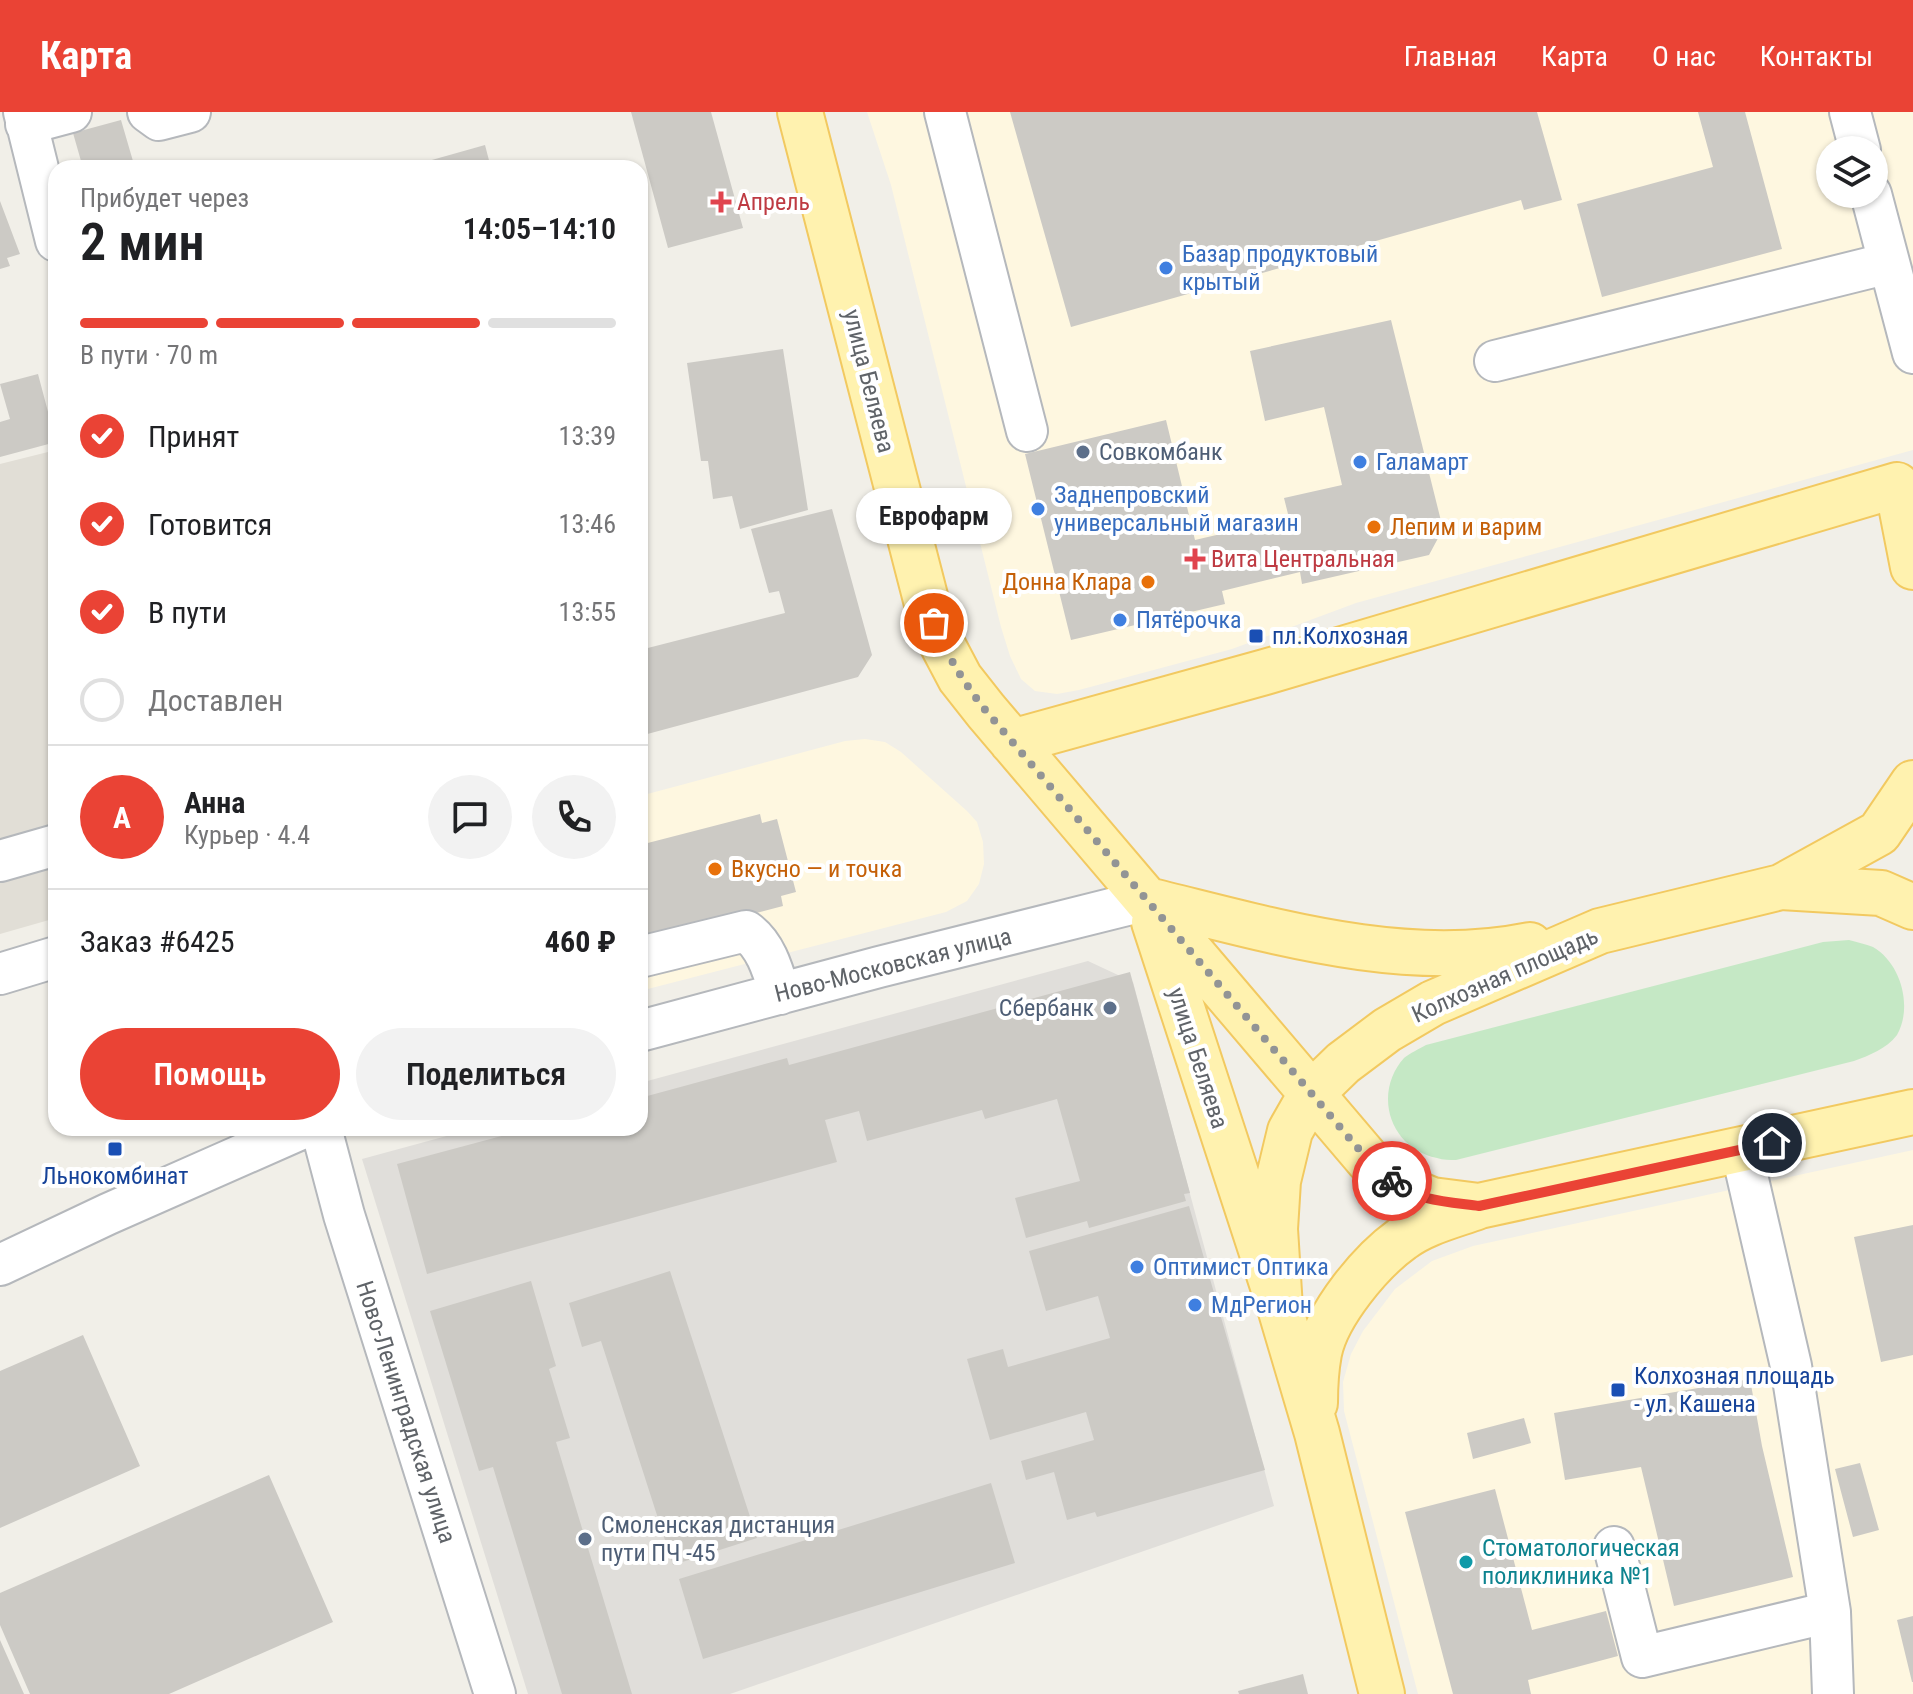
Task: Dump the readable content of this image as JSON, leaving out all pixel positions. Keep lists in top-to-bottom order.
{
  "streets": {
    "main road": ["улица Беляева", "Колхозная площадь"],
    "street": ["Ново-Московская улица", "Ново-Ленинградская улица"]
  },
  "crossings": [
    ["улица Беляева", "Ново-Московская улица"],
    ["улица Беляева", "Колхозная площадь"]
  ],
  "places": {
    "health": ["Апрель", "Вита Центральная"],
    "other": [
      "Базар продуктовый крытый",
      "Совкомбанк",
      "Галамарт",
      "Заднепровский универсальный магазин",
      "Лепим и варим",
      "Донна Клара",
      "Пятёрочка",
      "Еврофарм",
      "Вкусно — и точка",
      "Сбербанк",
      "Оптимист Оптика",
      "МдРегион",
      "Смоленская дистанция пути ПЧ -45",
      "Стоматологическая поликлиника №1"
    ],
    "transit": ["пл.Колхозная", "Льнокомбинат", "Колхозная площадь - ул. Кашена"]
  },
  "page": {
    "header": "Карта",
    "nav": [
      "Главная",
      "Карта",
      "О нас",
      "Контакты"
    ],
    "heading": ["2 мин", "Прибудет через", "14:05–14:10"],
    "panel": [
      "Анна",
      "Курьер · 4.4",
      "Заказ #6425",
      "460 ₽"
    ],
    "bar": "В пути · 70 m",
    "list": [
      ["Принят", "13:39"],
      ["Готовится", "13:46"],
      ["В пути", "13:55"],
      "Доставлен"
    ],
    "bubble": "Еврофарм",
    "round": "А",
    "buttons": ["Помощь", "Поделиться"]
  }
}
